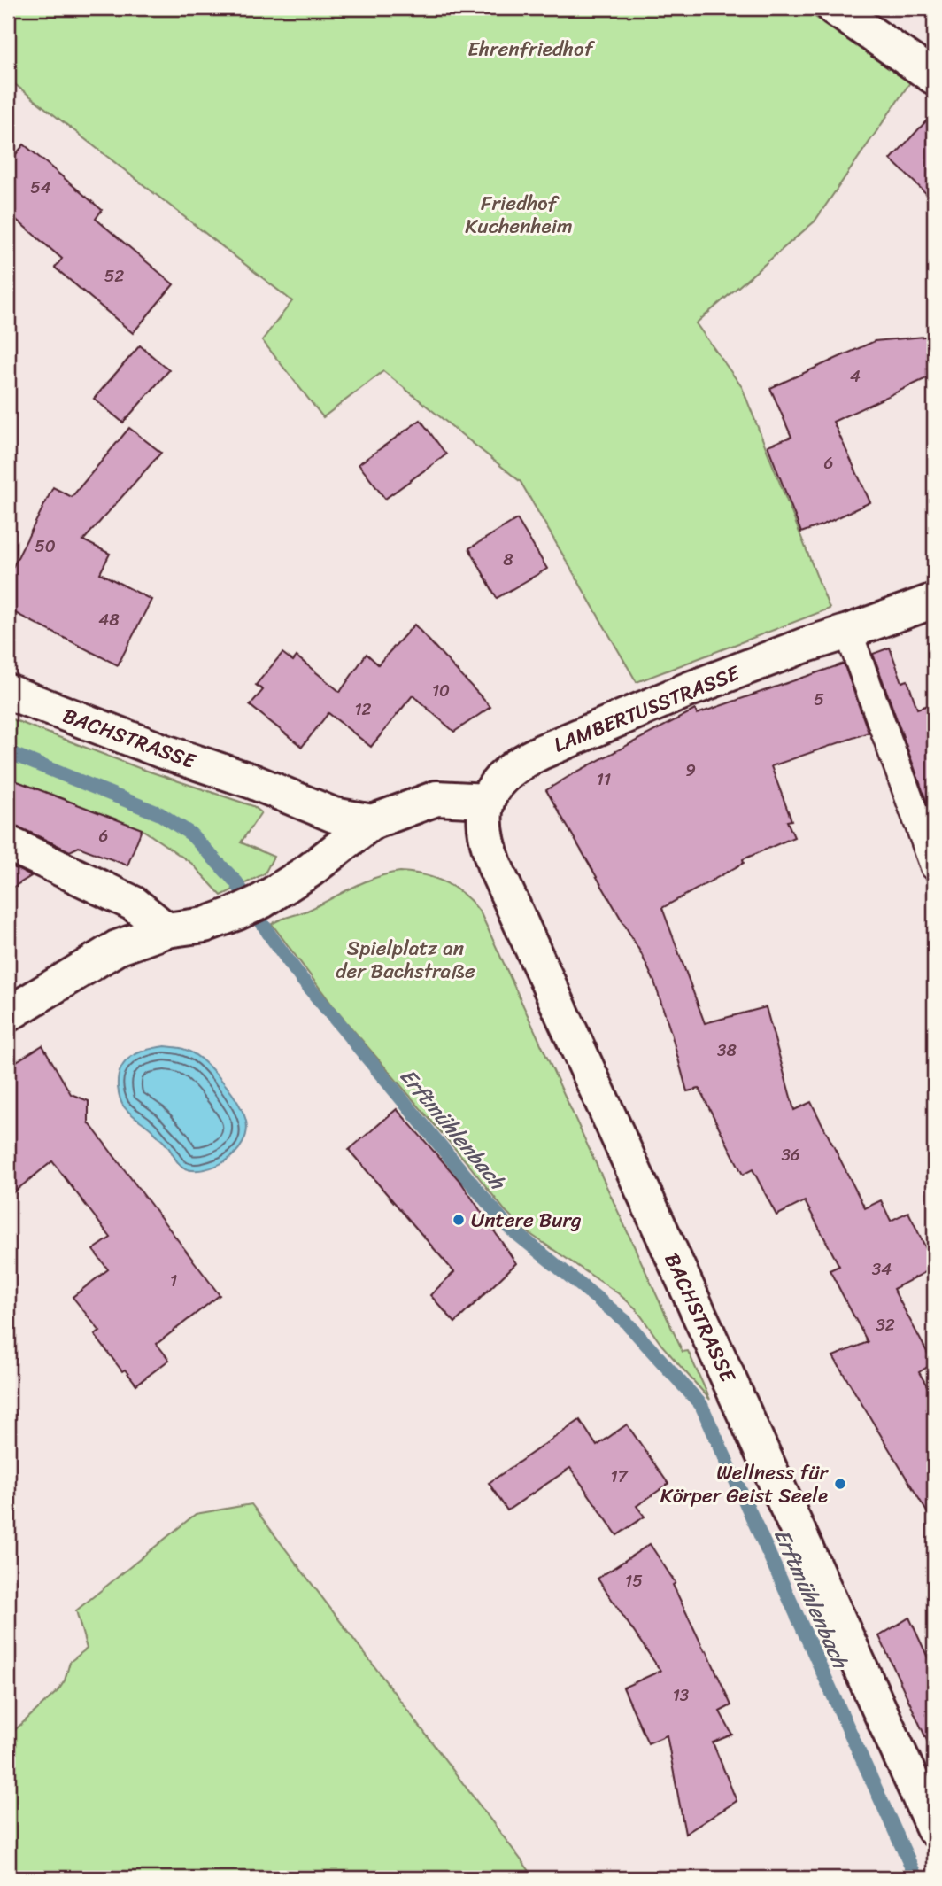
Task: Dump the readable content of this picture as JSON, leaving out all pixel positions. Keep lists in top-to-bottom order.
{
  "streets": {
    "street": ["LAMBERTUSSTRASSE", "BACHSTRASSE"]
  },
  "crossings": [
    ["LAMBERTUSSTRASSE", "BACHSTRASSE"]
  ],
  "water": ["Erftmühlenbach"],
  "parks": ["Ehrenfriedhof", "Friedhof Kuchenheim", "Spielplatz an der Bachstraße"],
  "places": ["Untere Burg", "Wellness für Körper Geist Seele"],
  "house_numbers": [
    "54",
    "52",
    "4",
    "6",
    "50",
    "8",
    "48",
    "10",
    "5",
    "12",
    "9",
    "11",
    "6",
    "38",
    "36",
    "34",
    "1",
    "32",
    "17",
    "15",
    "13"
  ]
}
